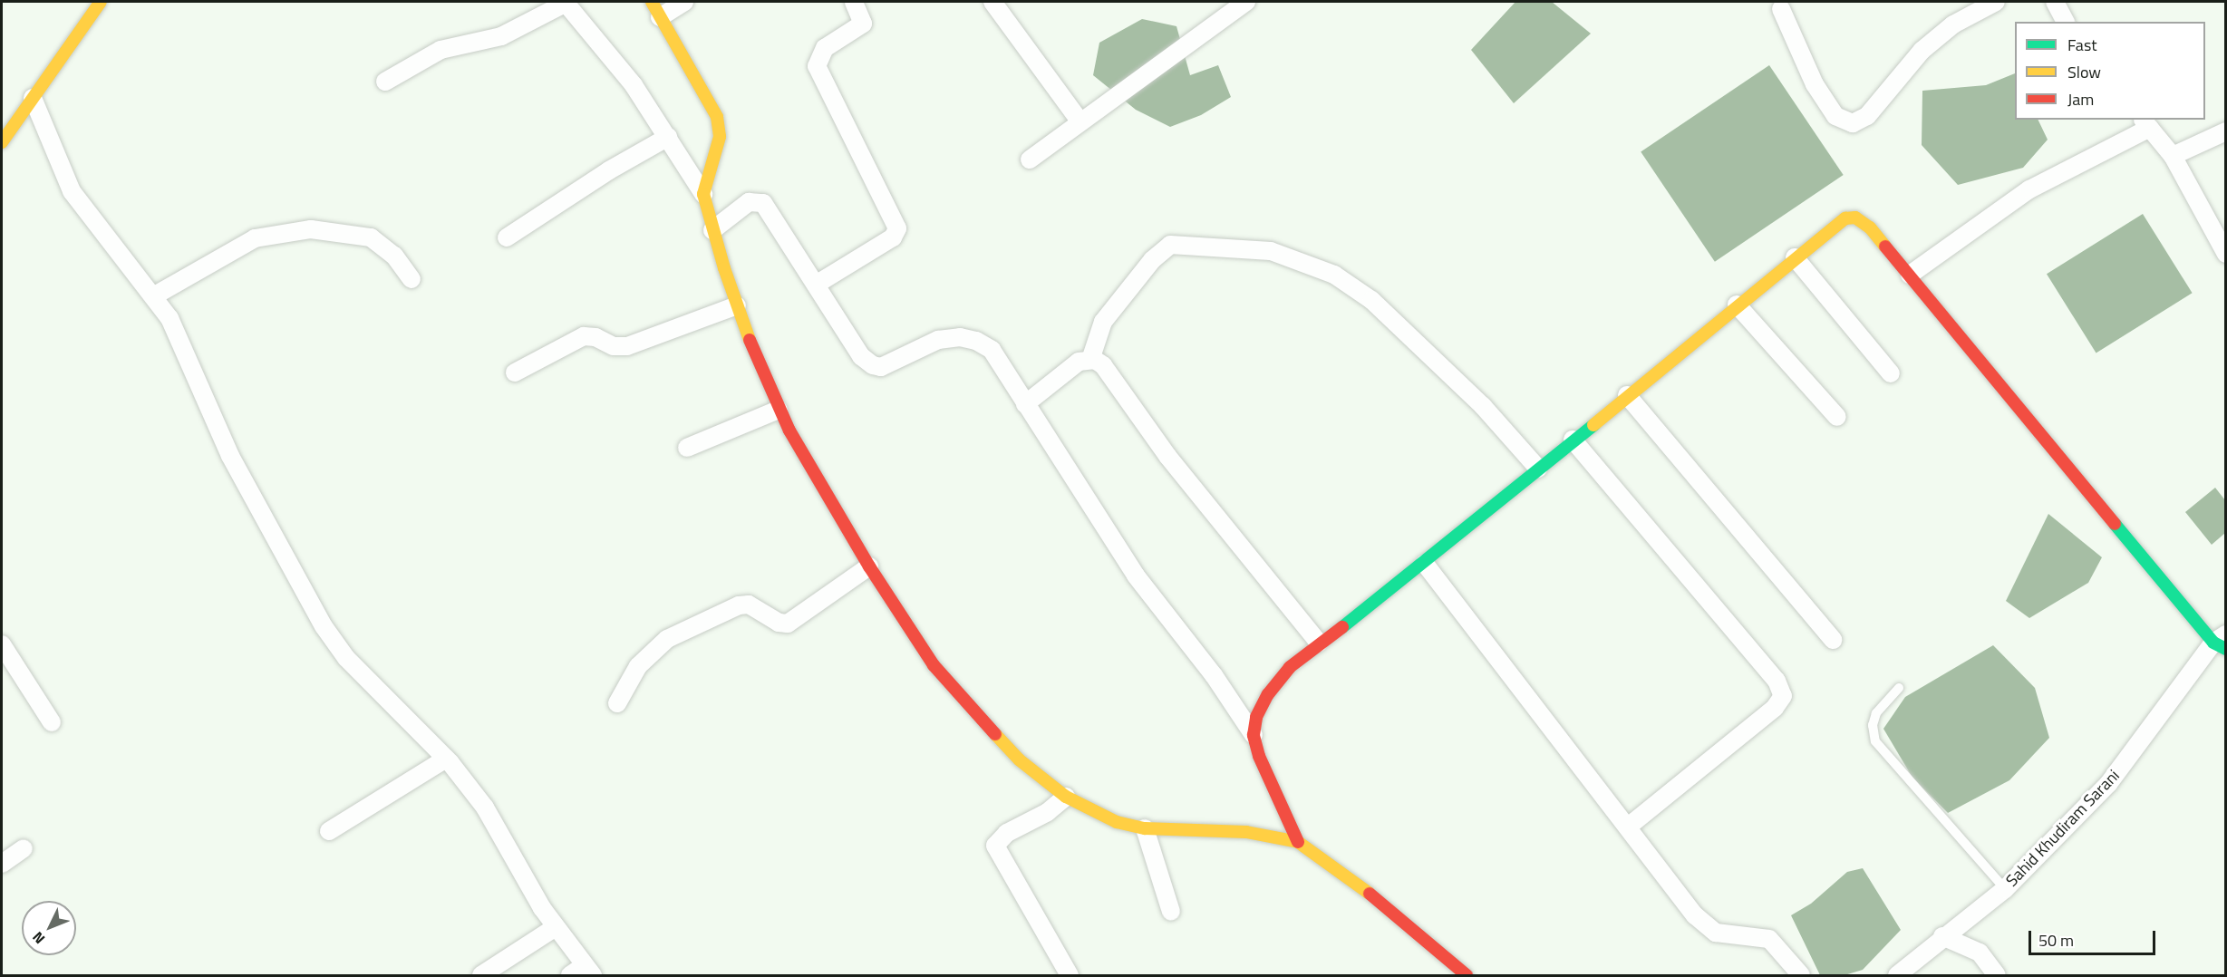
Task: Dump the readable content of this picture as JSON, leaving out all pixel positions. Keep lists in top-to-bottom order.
{
  "streets": {
    "street": ["Sahid Khudiram Sarani"]
  },
  "legend": ["Fast", "Slow", "Jam"],
  "scale_bar": "50 m",
  "north": "bottom left"
}
